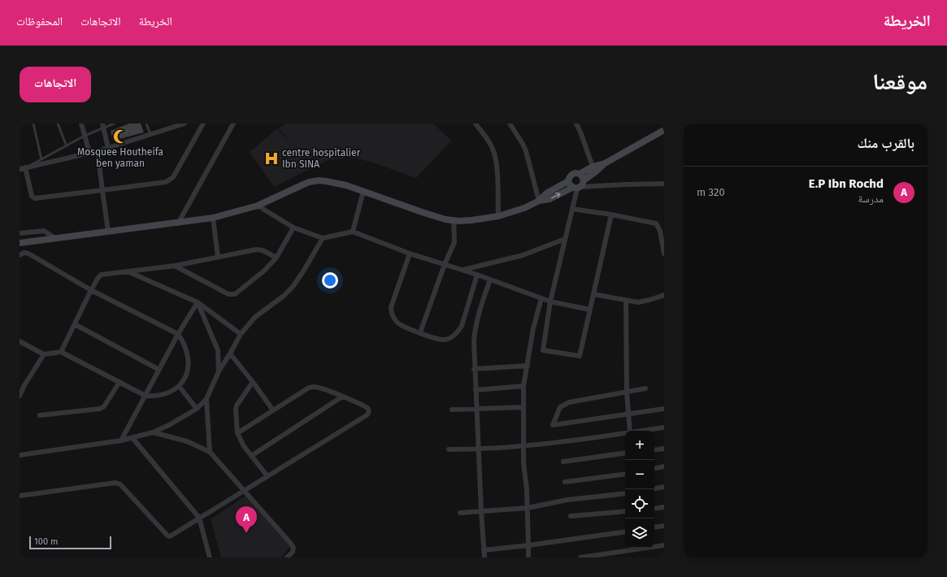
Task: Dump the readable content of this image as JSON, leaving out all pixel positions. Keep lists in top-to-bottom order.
{
  "places": {
    "mosque": ["Mosquee Houtheifa ben yaman"],
    "hospital": ["centre hospitalier Ibn SINA"]
  },
  "scale_bar": "100 m",
  "page": {
    "header": "الخريطة",
    "nav": ["الخريطة", "الاتجاهات", "المحفوظات"],
    "title": "موقعنا",
    "buttons": "الاتجاهات",
    "heading": "بالقرب منك",
    "list": [
      {
        "mark": "A",
        "name": "E.P Ibn Rochd",
        "note": "مدرسة",
        "value": "320 m"
      }
    ],
    "map_buttons": ["+", "−"],
    "pins": "A",
    "scale": "100 m"
  }
}
